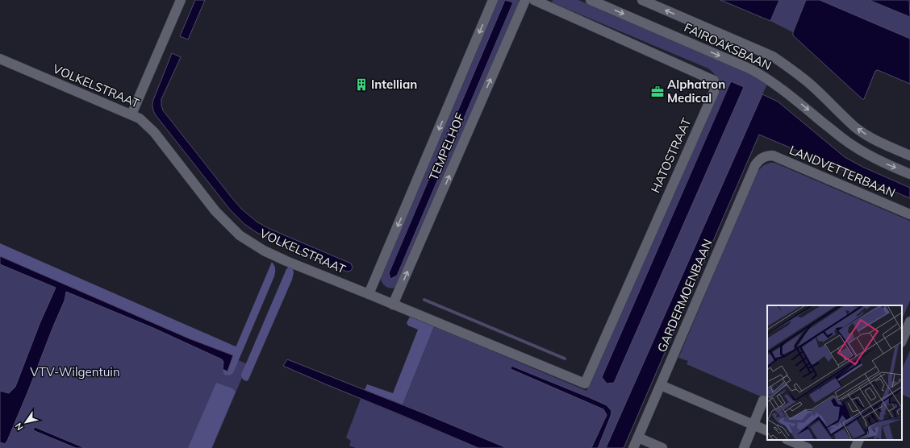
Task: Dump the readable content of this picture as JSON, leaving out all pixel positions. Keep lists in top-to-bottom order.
{
  "streets": {
    "street": [
      "FAIROAKSBAAN",
      "VOLKELSTRAAT",
      "TEMPELHOF",
      "HATOSTRAAT",
      "LANDVETTERBAAN",
      "GARDERMOENBAAN"
    ]
  },
  "crossings": [
    ["VOLKELSTRAAT", "TEMPELHOF"],
    ["VOLKELSTRAAT", "HATOSTRAAT"],
    ["LANDVETTERBAAN", "GARDERMOENBAAN"]
  ],
  "parks": ["VTV-Wilgentuin"],
  "places": {
    "building": ["Intellian"],
    "office": ["Alphatron Medical"]
  },
  "north": "bottom left"
}
